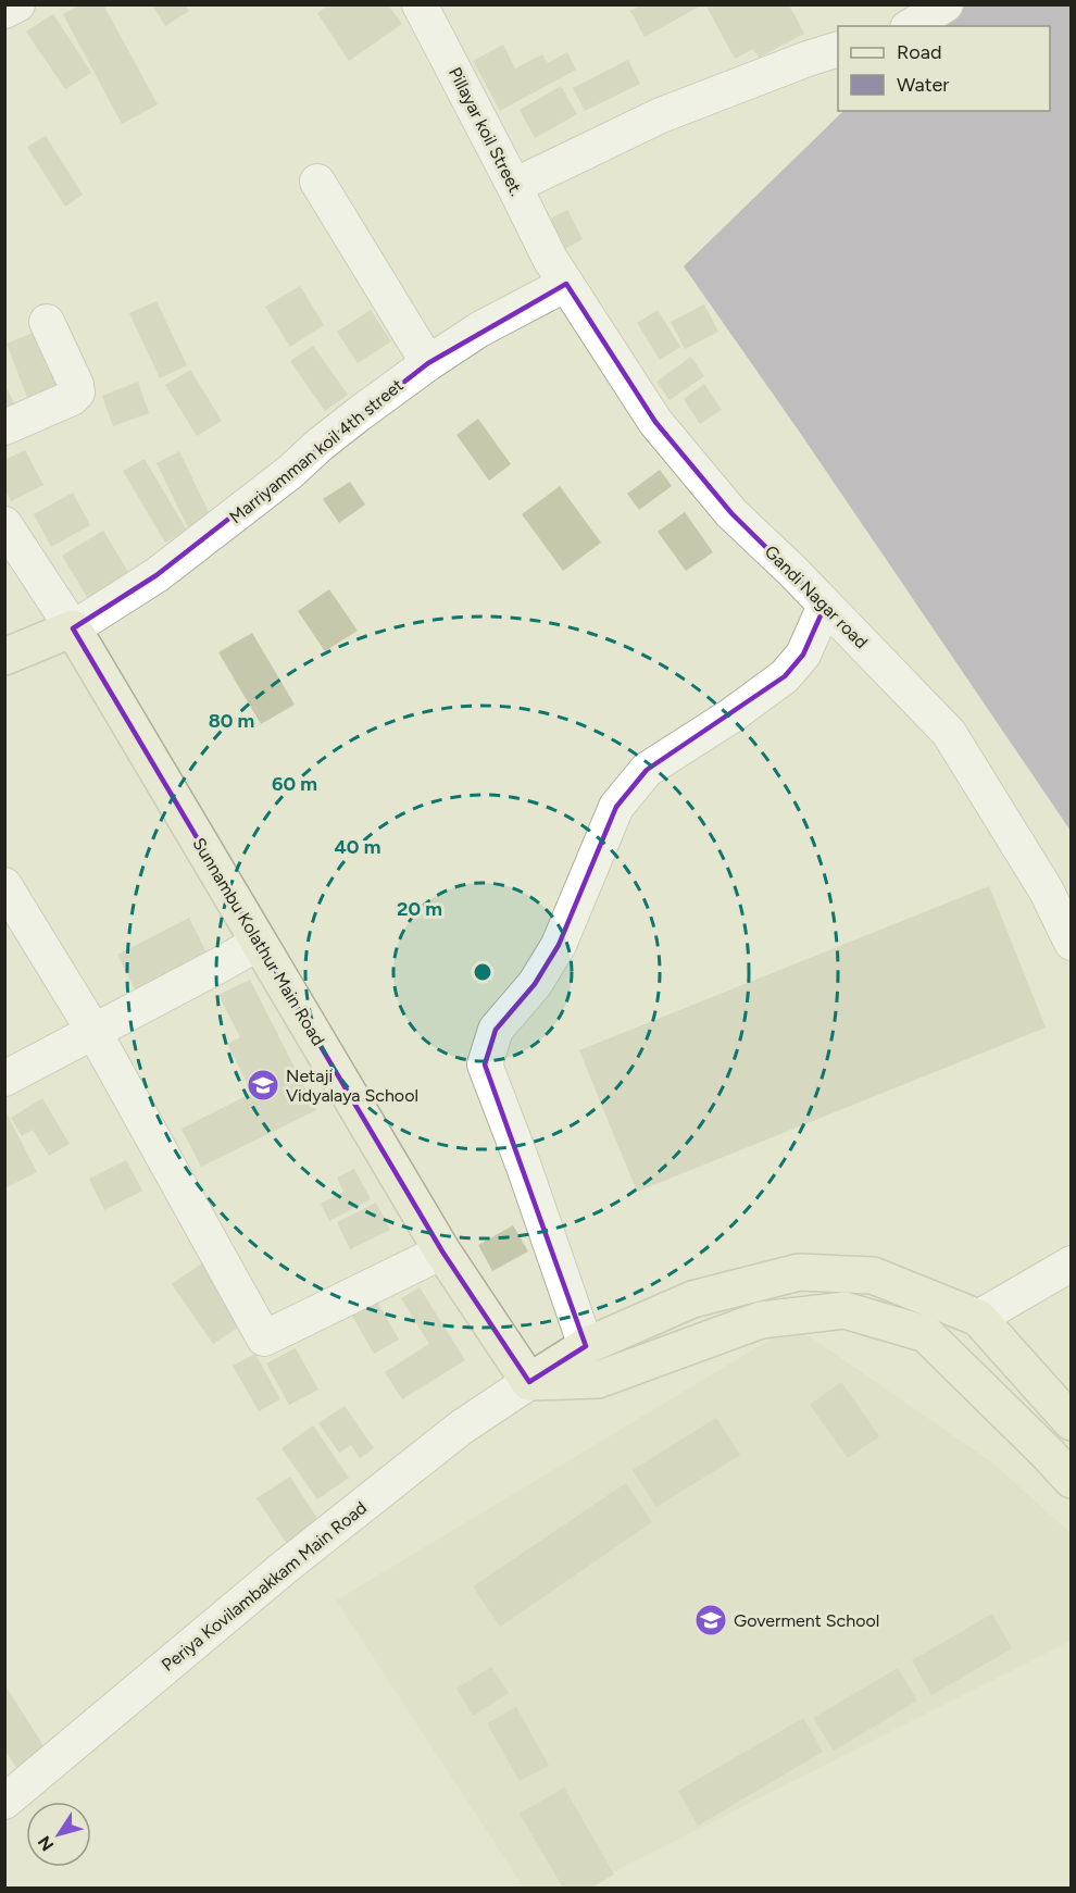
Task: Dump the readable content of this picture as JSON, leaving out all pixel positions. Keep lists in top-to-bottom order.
{
  "streets": {
    "street": [
      "Pillayar koil Street.",
      "Marriyamman koil 4th street",
      "Gandi Nagar road",
      "Sunnambu Kolathur Main Road",
      "Periya Kovilambakkam Main Road"
    ]
  },
  "crossings": [
    ["Pillayar koil Street.", "Marriyamman koil 4th street"],
    ["Pillayar koil Street.", "Gandi Nagar road"],
    ["Marriyamman koil 4th street", "Gandi Nagar road"],
    ["Marriyamman koil 4th street", "Sunnambu Kolathur Main Road"],
    ["Sunnambu Kolathur Main Road", "Periya Kovilambakkam Main Road"]
  ],
  "places": {
    "school or university": ["Netaji Vidyalaya School", "Goverment School"]
  },
  "legend": ["Road", "Water"],
  "north": "bottom left",
  "rings": [
    "80 m",
    "60 m",
    "40 m",
    "20 m"
  ]
}
